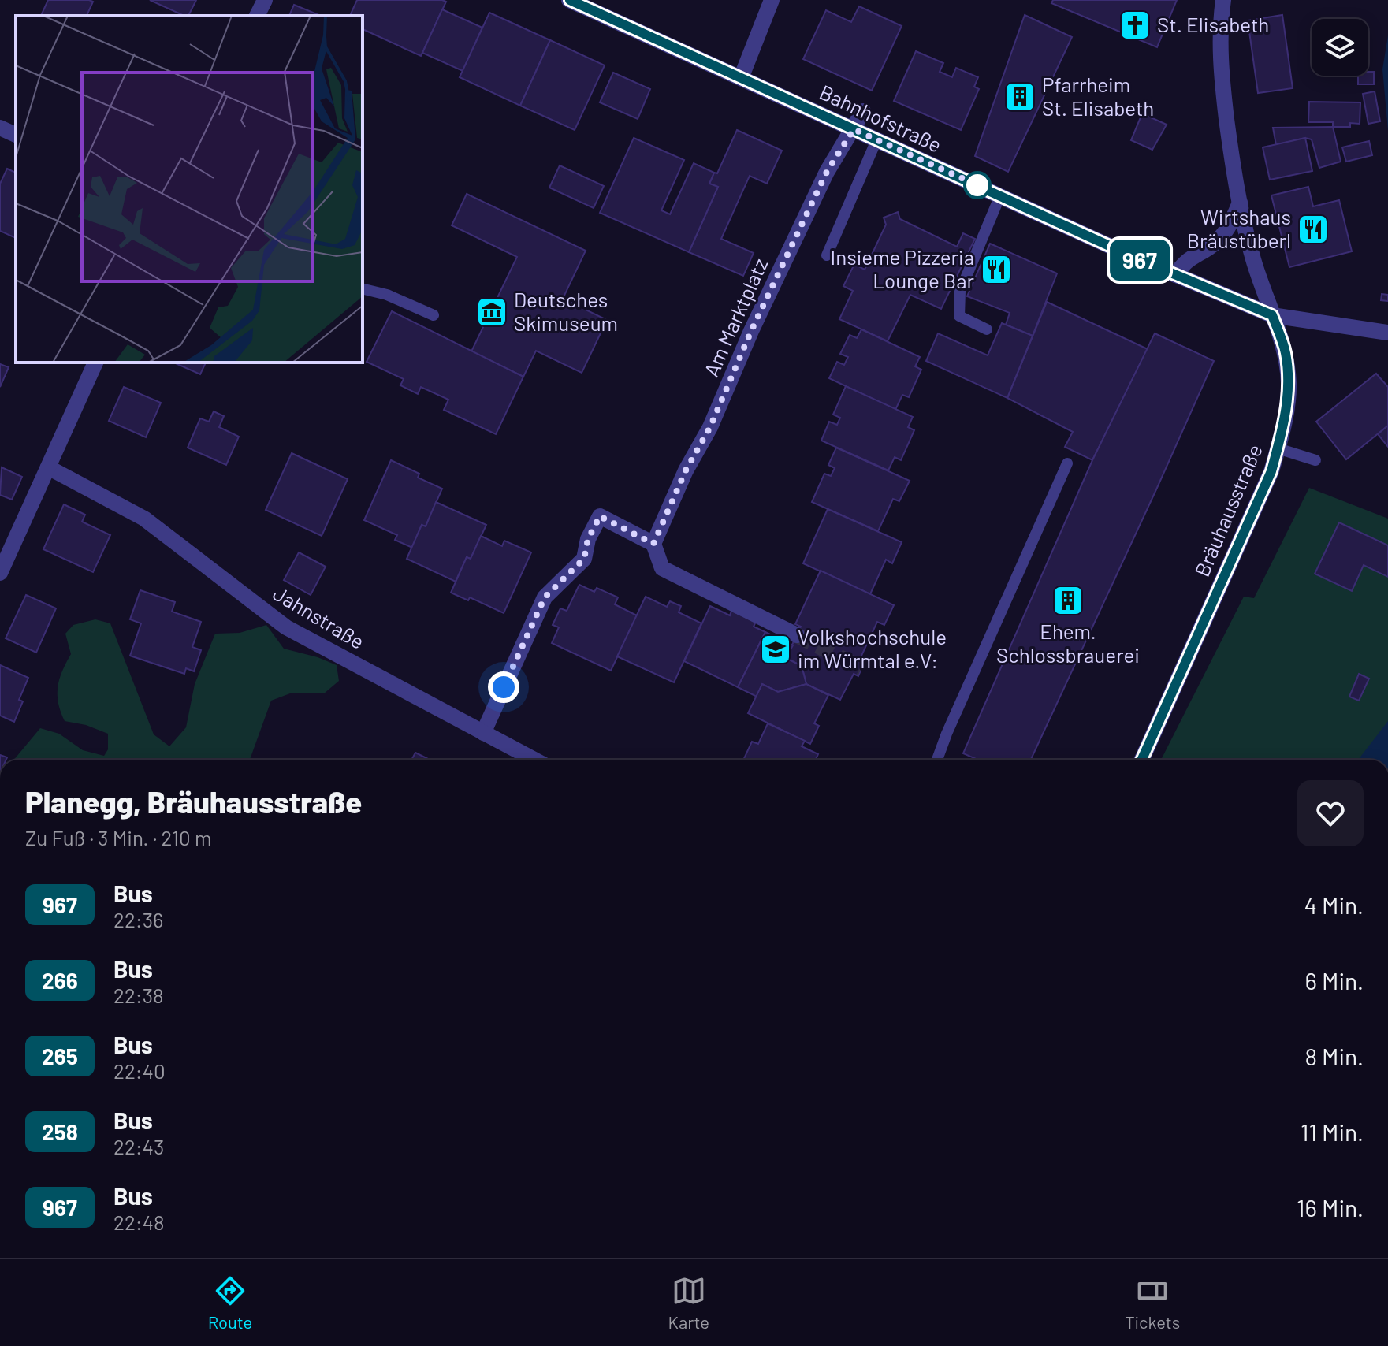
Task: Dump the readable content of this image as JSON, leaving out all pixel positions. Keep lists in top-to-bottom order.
{
  "streets": {
    "street": [
      "Bahnhofstraße",
      "Am Marktplatz",
      "Bräuhausstraße",
      "Jahnstraße"
    ]
  },
  "crossings": [
    ["Bahnhofstraße", "Am Marktplatz"],
    ["Bahnhofstraße", "Bräuhausstraße"]
  ],
  "places": {
    "church": ["St. Elisabeth"],
    "building": ["Pfarrheim St. Elisabeth", "Ehem. Schlossbrauerei"],
    "restaurant": ["Wirtshaus Bräustüberl", "Insieme Pizzeria Lounge Bar"],
    "museum": ["Deutsches Skimuseum"],
    "school or university": ["Volkshochschule im Würmtal e.V:"]
  },
  "lines": ["bus line 967"],
  "page": {
    "on_map": "967",
    "heading": ["Planegg, Bräuhausstraße", "Zu Fuß · 3 Min. · 210 m"],
    "list": [
      {
        "mark": "967",
        "name": "Bus",
        "note": "22:36",
        "value": "4 Min."
      },
      {
        "mark": "266",
        "name": "Bus",
        "note": "22:38",
        "value": "6 Min."
      },
      {
        "mark": "265",
        "name": "Bus",
        "note": "22:40",
        "value": "8 Min."
      },
      {
        "mark": "258",
        "name": "Bus",
        "note": "22:43",
        "value": "11 Min."
      },
      {
        "mark": "967",
        "name": "Bus",
        "note": "22:48",
        "value": "16 Min."
      }
    ],
    "tabs": ["Route", "Karte", "Tickets"]
  }
}
